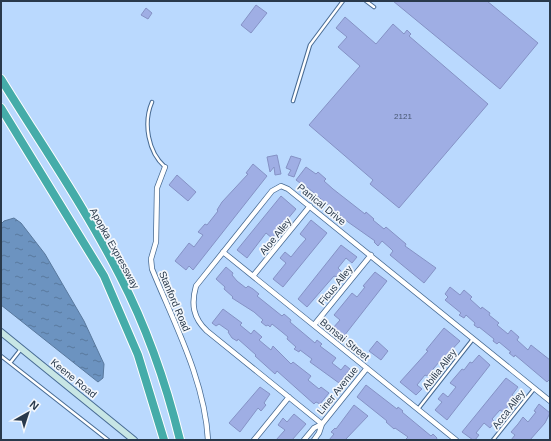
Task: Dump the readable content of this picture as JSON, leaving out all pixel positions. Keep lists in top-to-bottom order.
{
  "streets": {
    "highway": ["Apopka Expressway"],
    "main road": ["Keene Road"],
    "street": [
      "Panical Drive",
      "Aloe Alley",
      "Ficus Alley",
      "Stanford Road",
      "Bonsai Street",
      "Liner Avenue"
    ],
    "lane": ["Abilia Alley", "Acca Alley"]
  },
  "crossings": [
    ["Panical Drive", "Aloe Alley"],
    ["Panical Drive", "Ficus Alley"],
    ["Panical Drive", "Bonsai Street"],
    ["Panical Drive", "Abilia Alley"],
    ["Panical Drive", "Liner Avenue"],
    ["Panical Drive", "Acca Alley"],
    ["Aloe Alley", "Bonsai Street"],
    ["Ficus Alley", "Bonsai Street"],
    ["Bonsai Street", "Abilia Alley"],
    ["Bonsai Street", "Liner Avenue"]
  ],
  "house_numbers": ["2121"],
  "north": "top right"
}
